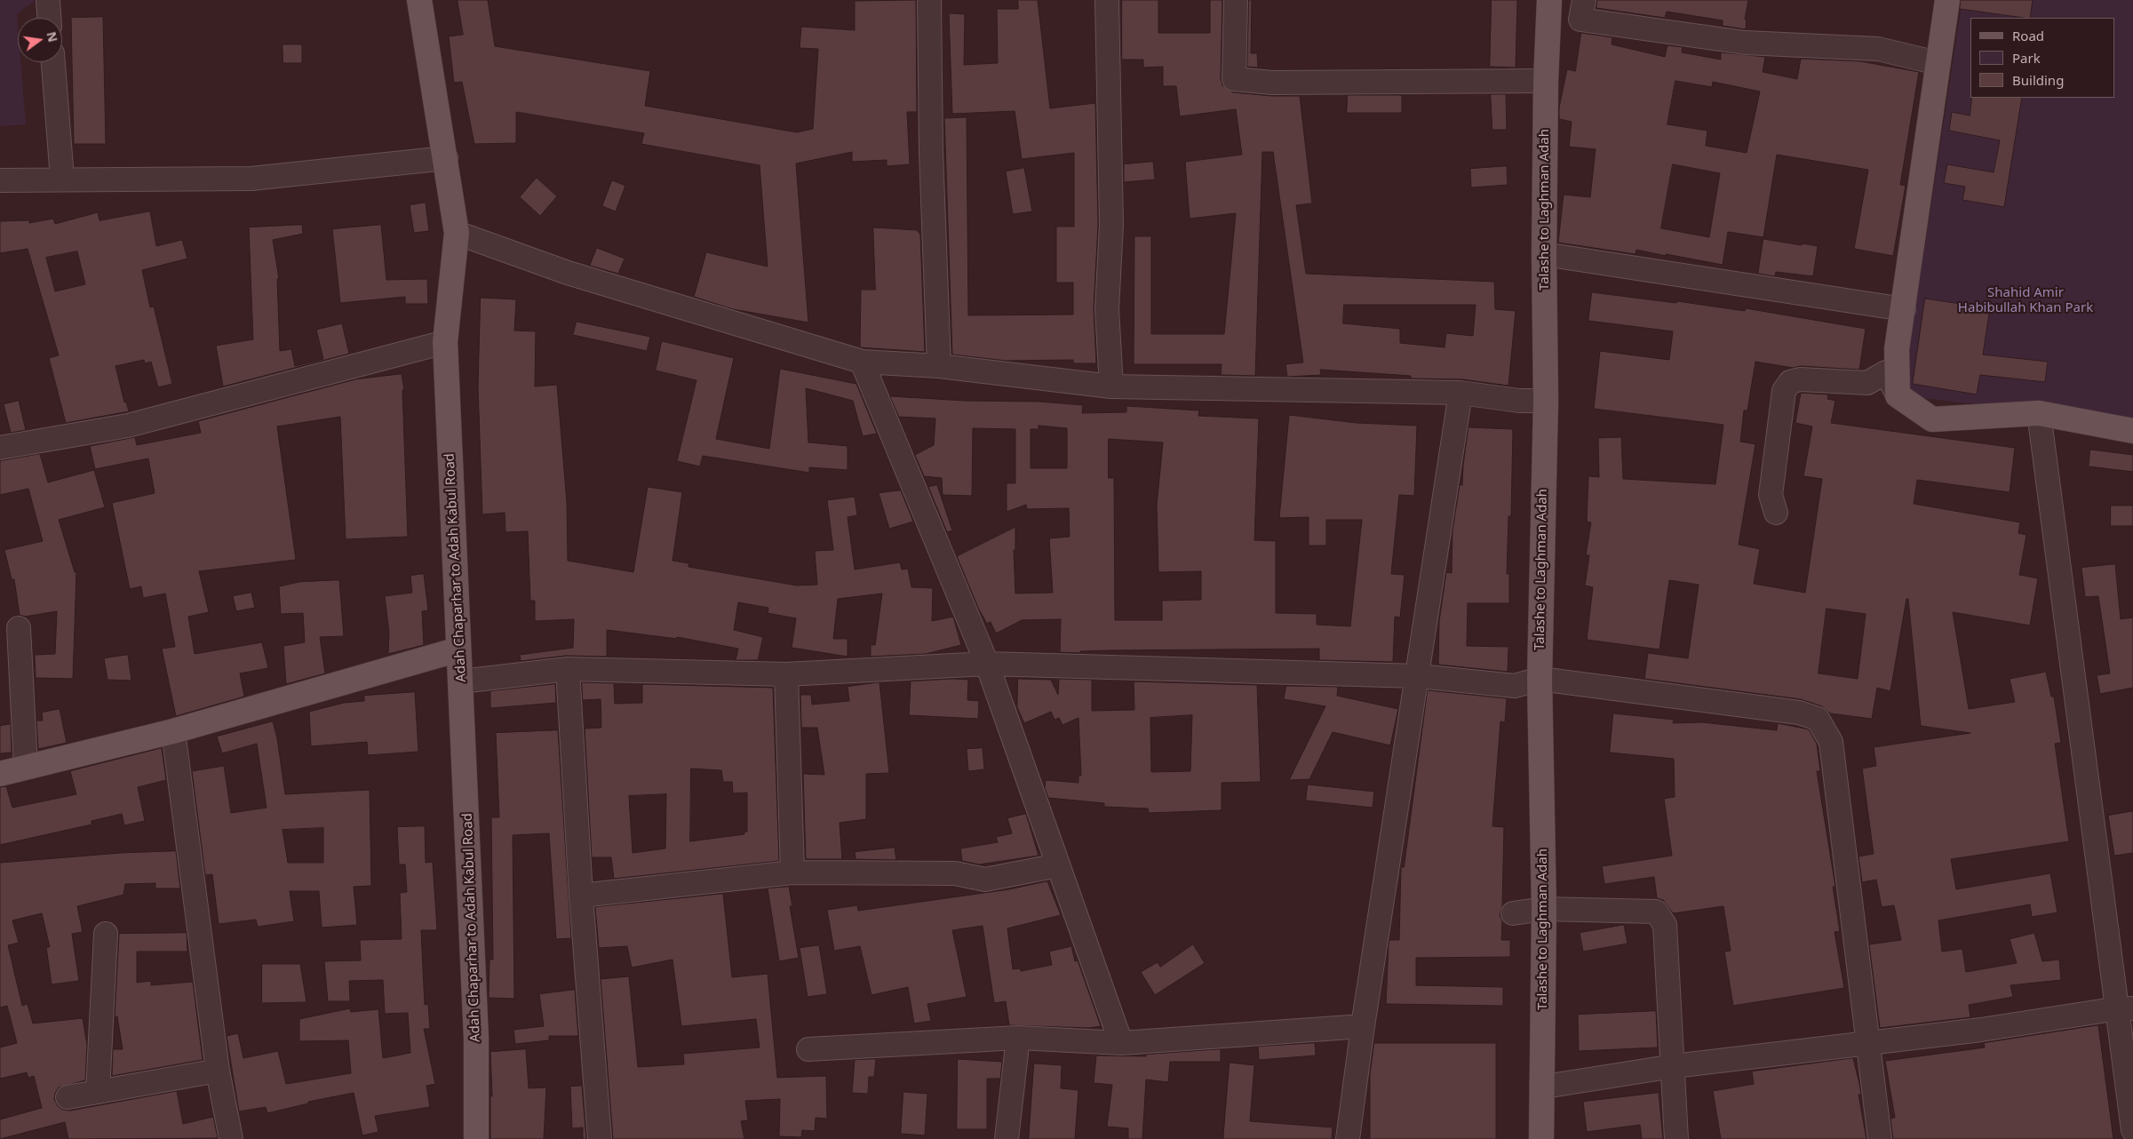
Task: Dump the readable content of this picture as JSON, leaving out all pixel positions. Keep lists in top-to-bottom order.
{
  "streets": {
    "main road": ["Talashe to Laghman Adah", "Adah Chaparhar to Adah Kabul Road"]
  },
  "parks": ["Shahid Amir Habibullah Khan Park"],
  "legend": ["Road", "Park", "Building"],
  "north": "right"
}
